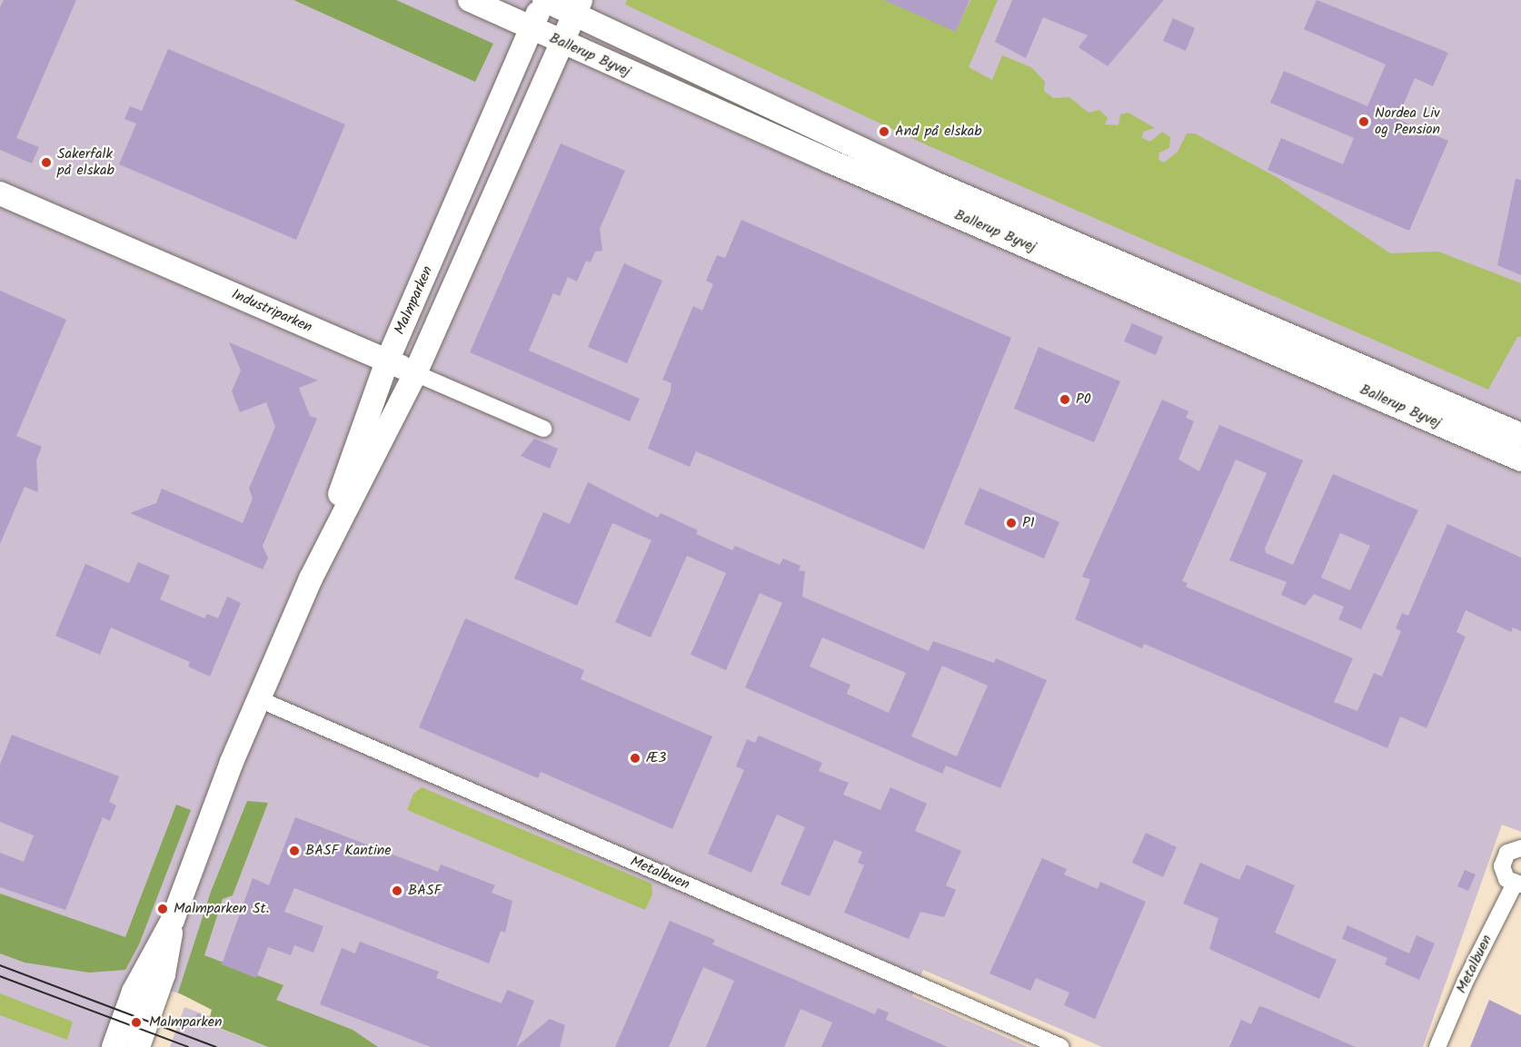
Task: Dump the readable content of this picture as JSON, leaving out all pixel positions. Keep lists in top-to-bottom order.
{
  "streets": {
    "street": [
      "Ballerup Byvej",
      "Malmparken",
      "Industriparken",
      "Metalbuen"
    ]
  },
  "crossings": [
    ["Ballerup Byvej", "Malmparken"],
    ["Malmparken", "Industriparken"],
    ["Malmparken", "Metalbuen"]
  ],
  "places": [
    "Nordea Liv og Pension",
    "And på elskab",
    "Sakerfalk på elskab",
    "P0",
    "P1",
    "Æ3",
    "BASF Kantine",
    "BASF",
    "Malmparken St.",
    "Malmparken"
  ]
}
